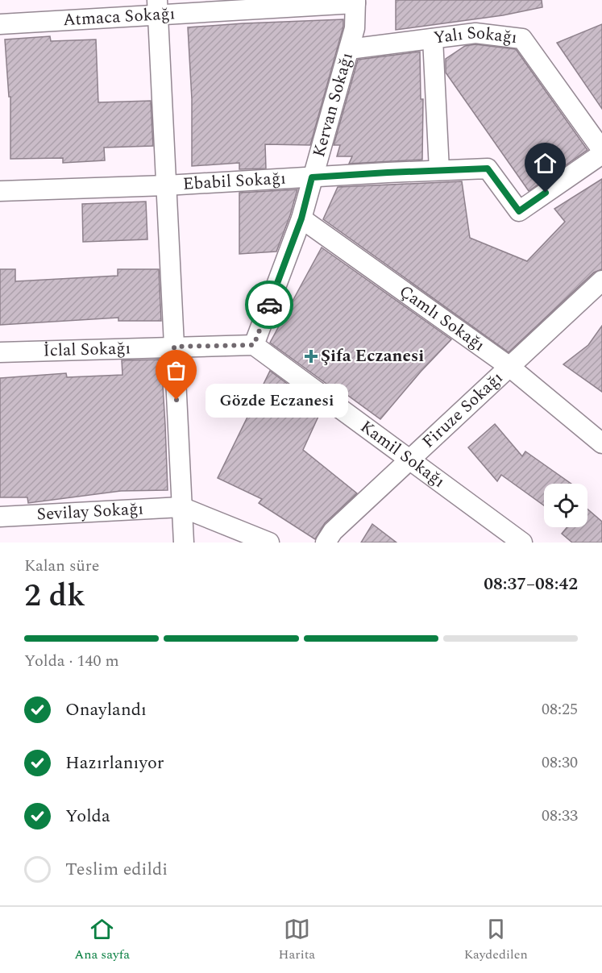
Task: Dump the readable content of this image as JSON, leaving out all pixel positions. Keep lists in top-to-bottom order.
{
  "streets": {
    "street": [
      "Atmaca Sokağı",
      "Yalı Sokağı",
      "Kervan Sokağı",
      "Ebabil Sokağı",
      "Çamlı Sokağı",
      "İclal Sokağı",
      "Firuze Sokağı",
      "Kamil Sokağı",
      "Sevilay Sokağı"
    ]
  },
  "crossings": [
    ["Atmaca Sokağı", "Kervan Sokağı"],
    ["Yalı Sokağı", "Kervan Sokağı"],
    ["Kervan Sokağı", "Ebabil Sokağı"],
    ["Kervan Sokağı", "Çamlı Sokağı"],
    ["Kervan Sokağı", "Kamil Sokağı"],
    ["Çamlı Sokağı", "Firuze Sokağı"],
    ["Firuze Sokağı", "Kamil Sokağı"]
  ],
  "places": {
    "health": ["Şifa Eczanesi"],
    "other": ["Gözde Eczanesi"]
  },
  "page": {
    "bubble": "Gözde Eczanesi",
    "heading": ["2 dk", "Kalan süre", "08:37–08:42"],
    "bar": "Yolda · 140 m",
    "list": [
      ["Onaylandı", "08:25"],
      ["Hazırlanıyor", "08:30"],
      ["Yolda", "08:33"],
      "Teslim edildi"
    ],
    "tabs": ["Ana sayfa", "Harita", "Kaydedilen"]
  }
}
